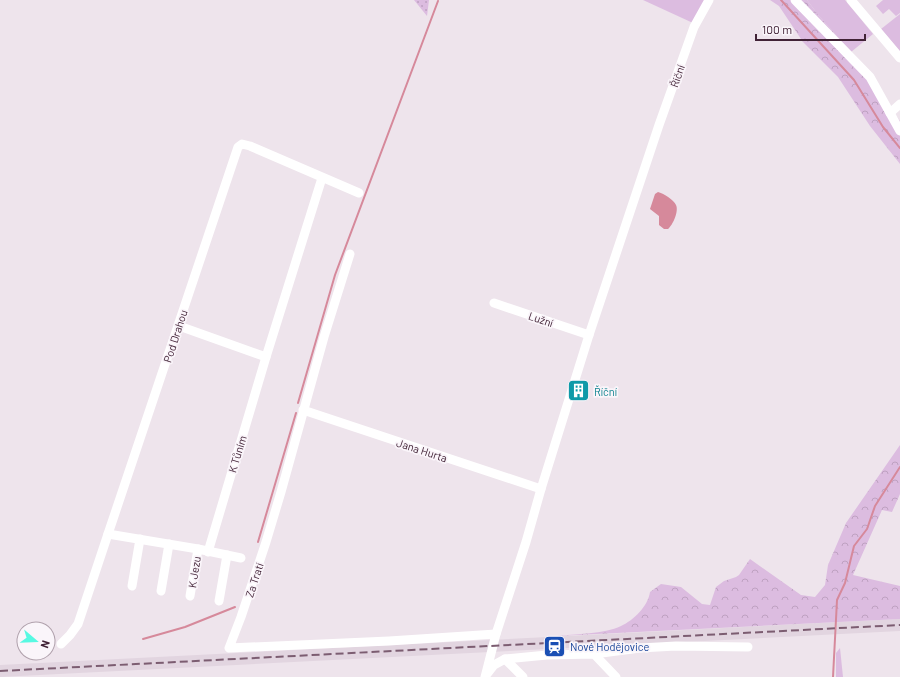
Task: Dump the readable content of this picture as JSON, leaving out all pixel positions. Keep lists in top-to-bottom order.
{
  "streets": {
    "street": [
      "Říční",
      "Lužní",
      "Pod Drahou",
      "Jana Hurta",
      "K Tůním",
      "K Jezu",
      "Za Tratí"
    ]
  },
  "crossings": [
    ["Říční", "Lužní"],
    ["Říční", "Jana Hurta"],
    ["Říční", "Za Tratí"],
    ["Pod Drahou", "K Tůním"],
    ["Pod Drahou", "K Jezu"],
    ["Jana Hurta", "Za Tratí"],
    ["K Tůním", "K Jezu"]
  ],
  "places": {
    "building": ["Říční"],
    "station": ["Nové Hodějovice"]
  },
  "scale_bar": "100 m",
  "north": "right"
}
